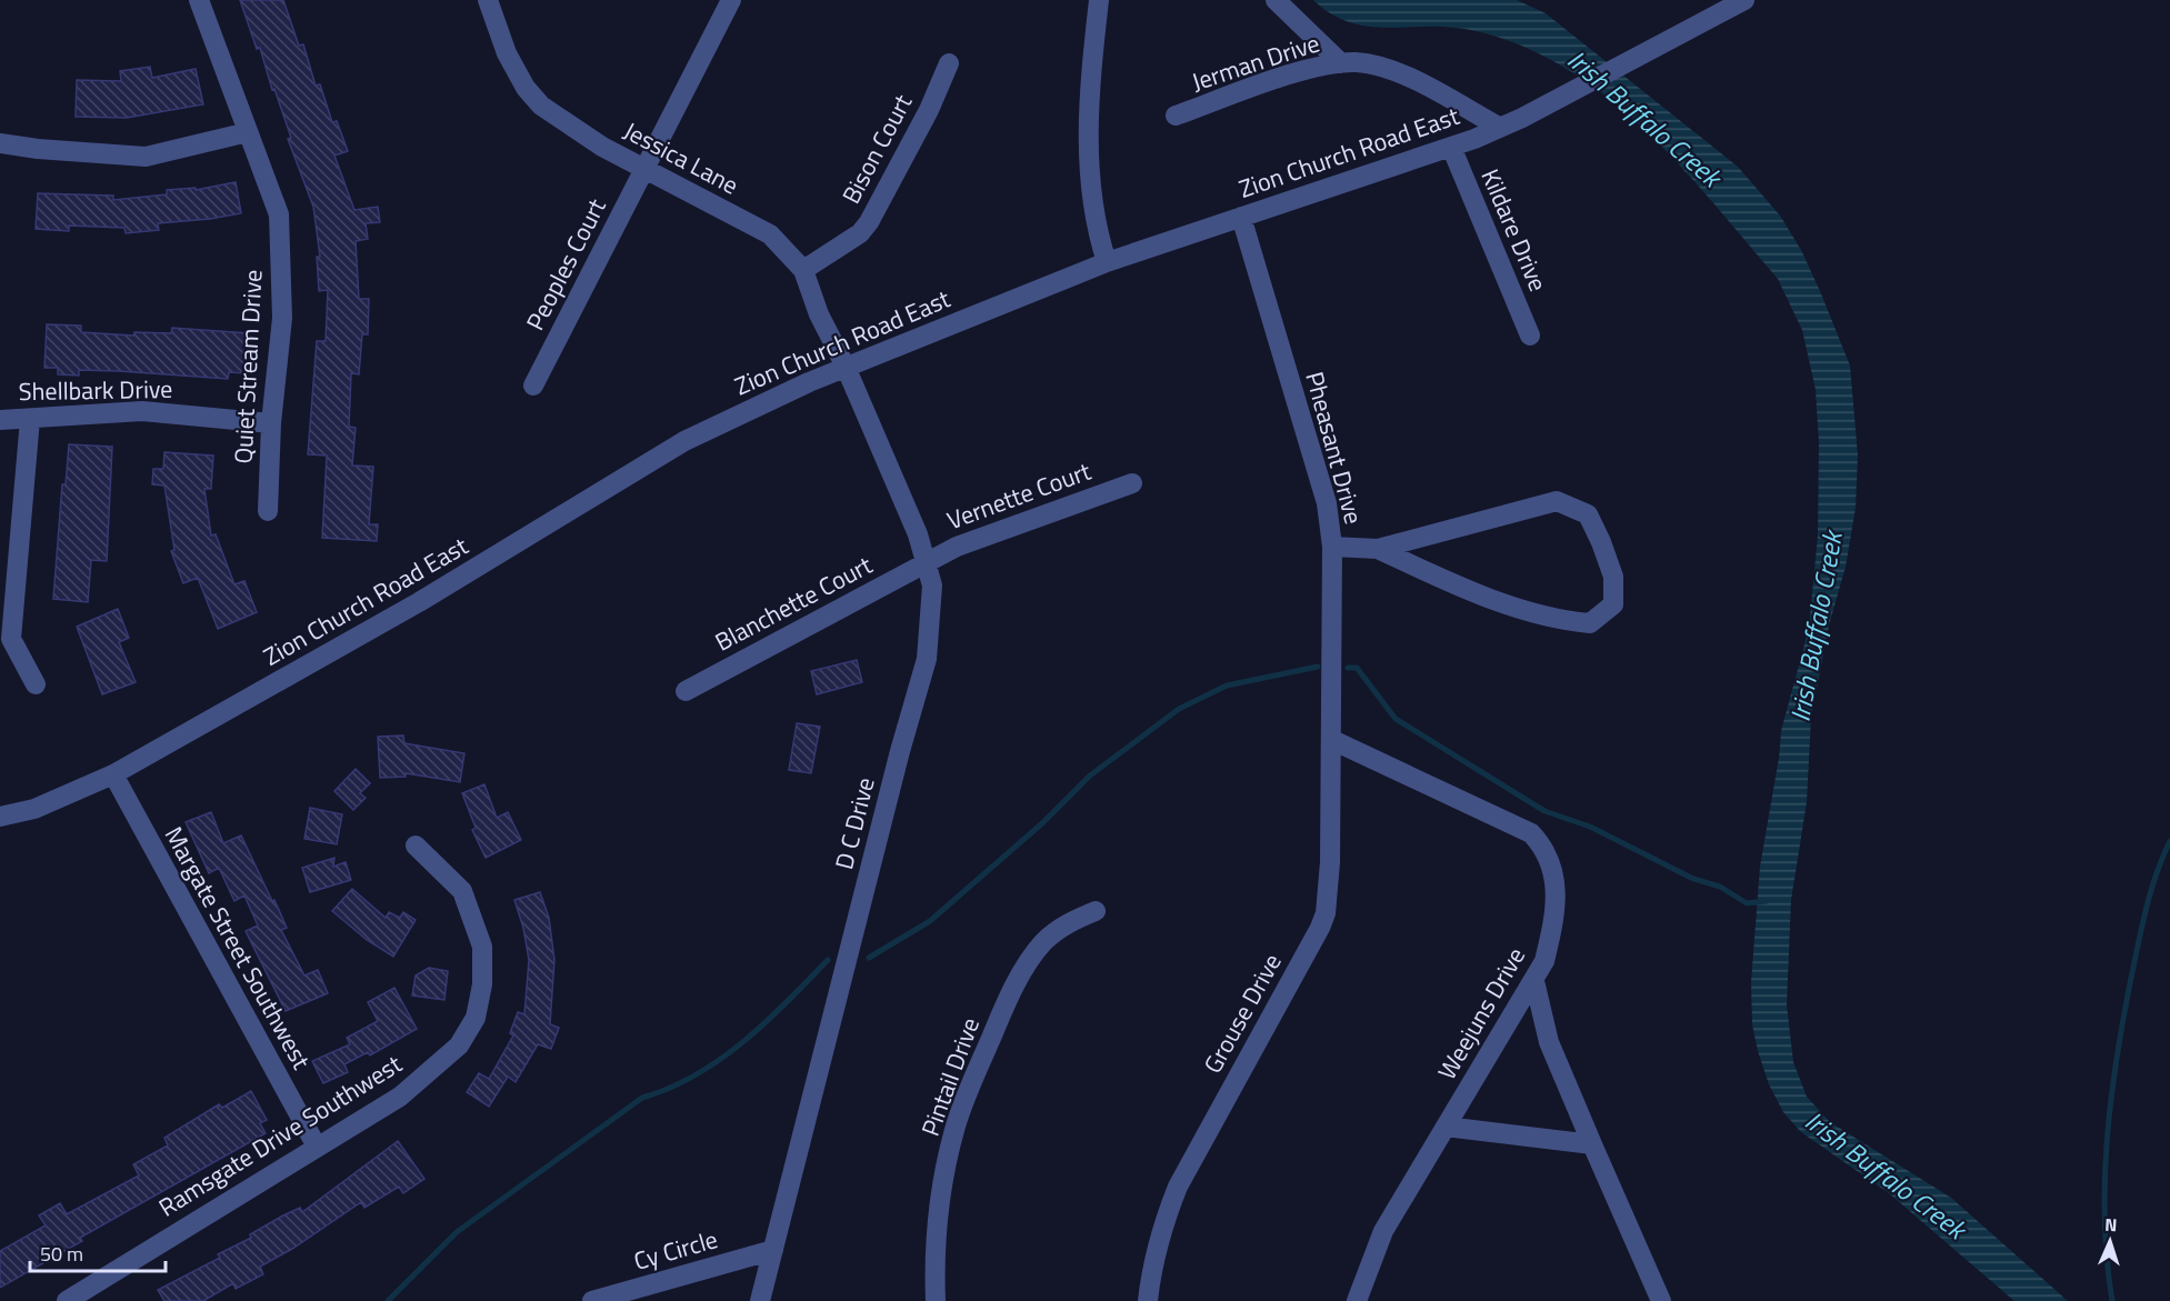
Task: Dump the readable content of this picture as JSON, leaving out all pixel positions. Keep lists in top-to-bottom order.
{
  "streets": {
    "street": [
      "Jerman Drive",
      "Bison Court",
      "Zion Church Road East",
      "Jessica Lane",
      "Kildare Drive",
      "Peoples Court",
      "Quiet Stream Drive",
      "Shellbark Drive",
      "Pheasant Drive",
      "Vernette Court",
      "Blanchette Court",
      "D C Drive",
      "Margate Street Southwest",
      "Grouse Drive",
      "Weejuns Drive",
      "Pintail Drive",
      "Ramsgate Drive Southwest",
      "Cy Circle"
    ]
  },
  "crossings": [
    ["Jerman Drive", "Zion Church Road East"],
    ["Bison Court", "Jessica Lane"],
    ["Zion Church Road East", "Jessica Lane"],
    ["Zion Church Road East", "Kildare Drive"],
    ["Zion Church Road East", "Pheasant Drive"],
    ["Zion Church Road East", "D C Drive"],
    ["Zion Church Road East", "Margate Street Southwest"],
    ["Jessica Lane", "Peoples Court"],
    ["Jessica Lane", "D C Drive"],
    ["Quiet Stream Drive", "Shellbark Drive"],
    ["Pheasant Drive", "Grouse Drive"],
    ["Pheasant Drive", "Weejuns Drive"],
    ["Vernette Court", "Blanchette Court"],
    ["Vernette Court", "D C Drive"],
    ["Blanchette Court", "D C Drive"],
    ["D C Drive", "Cy Circle"],
    ["Margate Street Southwest", "Ramsgate Drive Southwest"],
    ["Grouse Drive", "Weejuns Drive"]
  ],
  "water": ["Irish Buffalo Creek"],
  "scale_bar": "50 m",
  "north": "top"
}
